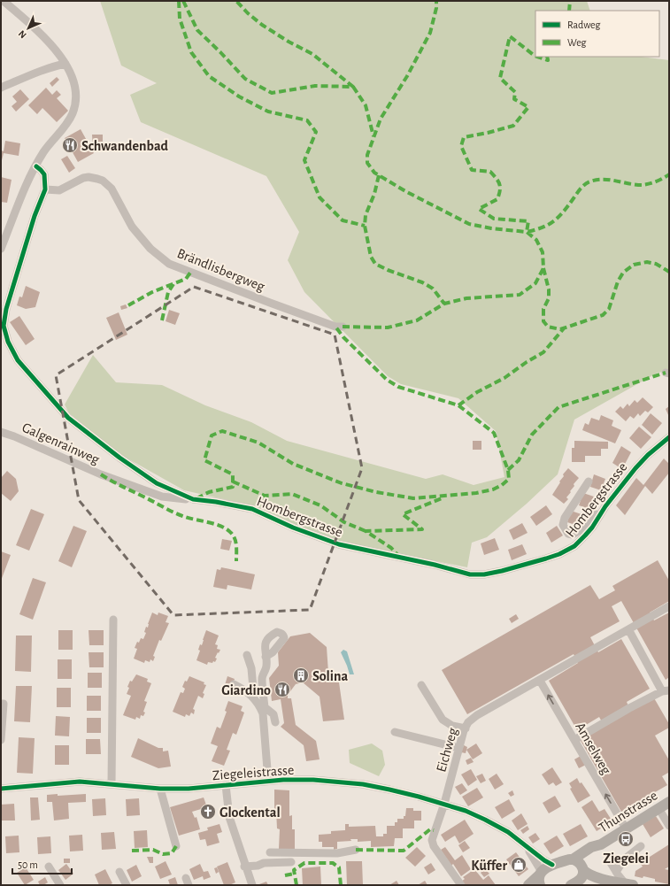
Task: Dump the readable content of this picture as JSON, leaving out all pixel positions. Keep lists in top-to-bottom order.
{
  "streets": {
    "main road": ["Thunstrasse"],
    "street": [
      "Brändlisbergweg",
      "Galgenrainweg",
      "Hombergstrasse",
      "Amselweg",
      "Eichweg",
      "Ziegeleistrasse"
    ]
  },
  "crossings": [
    ["Brändlisbergweg", "Hombergstrasse"],
    ["Galgenrainweg", "Hombergstrasse"],
    ["Amselweg", "Eichweg"],
    ["Amselweg", "Thunstrasse"],
    ["Eichweg", "Ziegeleistrasse"],
    ["Ziegeleistrasse", "Thunstrasse"]
  ],
  "one_way": ["Amselweg"],
  "places": {
    "restaurant": ["Schwandenbad", "Giardino"],
    "building": ["Solina"],
    "church": ["Glockental"],
    "bus stop": ["Ziegelei"],
    "shop": ["Küffer"]
  },
  "legend": ["Radweg", "Weg"],
  "scale_bar": "50 m",
  "north": "bottom left"
}
